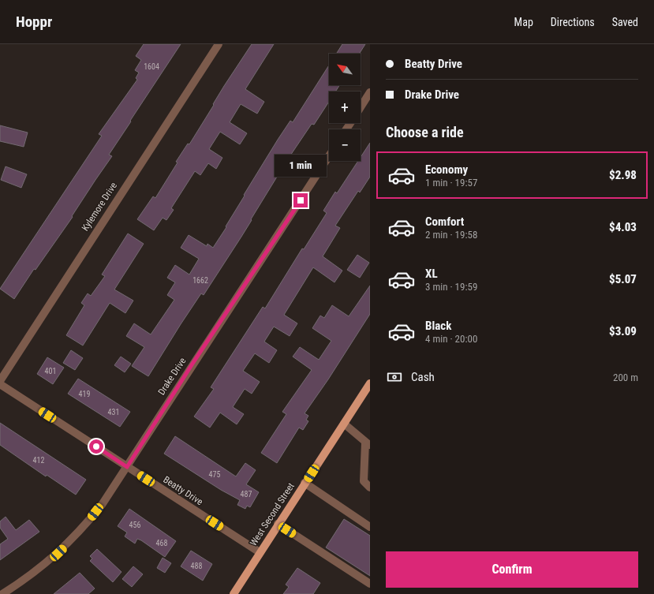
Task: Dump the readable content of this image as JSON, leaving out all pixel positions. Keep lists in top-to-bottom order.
{
  "streets": {
    "main road": ["West Second Street"],
    "street": ["Kylemore Drive", "Drake Drive", "Beatty Drive"]
  },
  "crossings": [
    ["Drake Drive", "Beatty Drive"],
    ["Beatty Drive", "West Second Street"]
  ],
  "house_numbers": [
    "1604",
    "1662",
    "401",
    "419",
    "431",
    "412",
    "475",
    "487",
    "456",
    "468",
    "488"
  ],
  "north": "top left",
  "page": {
    "header": "Hoppr",
    "nav": ["Map", "Directions", "Saved"],
    "banner": ["Beatty Drive", "Drake Drive"],
    "map_buttons": ["+", "−"],
    "heading": "Choose a ride",
    "list": [
      {
        "name": "Economy",
        "note": "1 min · 19:57",
        "value": "$2.98"
      },
      {
        "name": "Comfort",
        "note": "2 min · 19:58",
        "value": "$4.03"
      },
      {
        "name": "XL",
        "note": "3 min · 19:59",
        "value": "$5.07"
      },
      {
        "name": "Black",
        "note": "4 min · 20:00",
        "value": "$3.09"
      }
    ],
    "bubble": "1 min",
    "pay": ["Cash", "200 m"],
    "buttons": "Confirm"
  }
}
